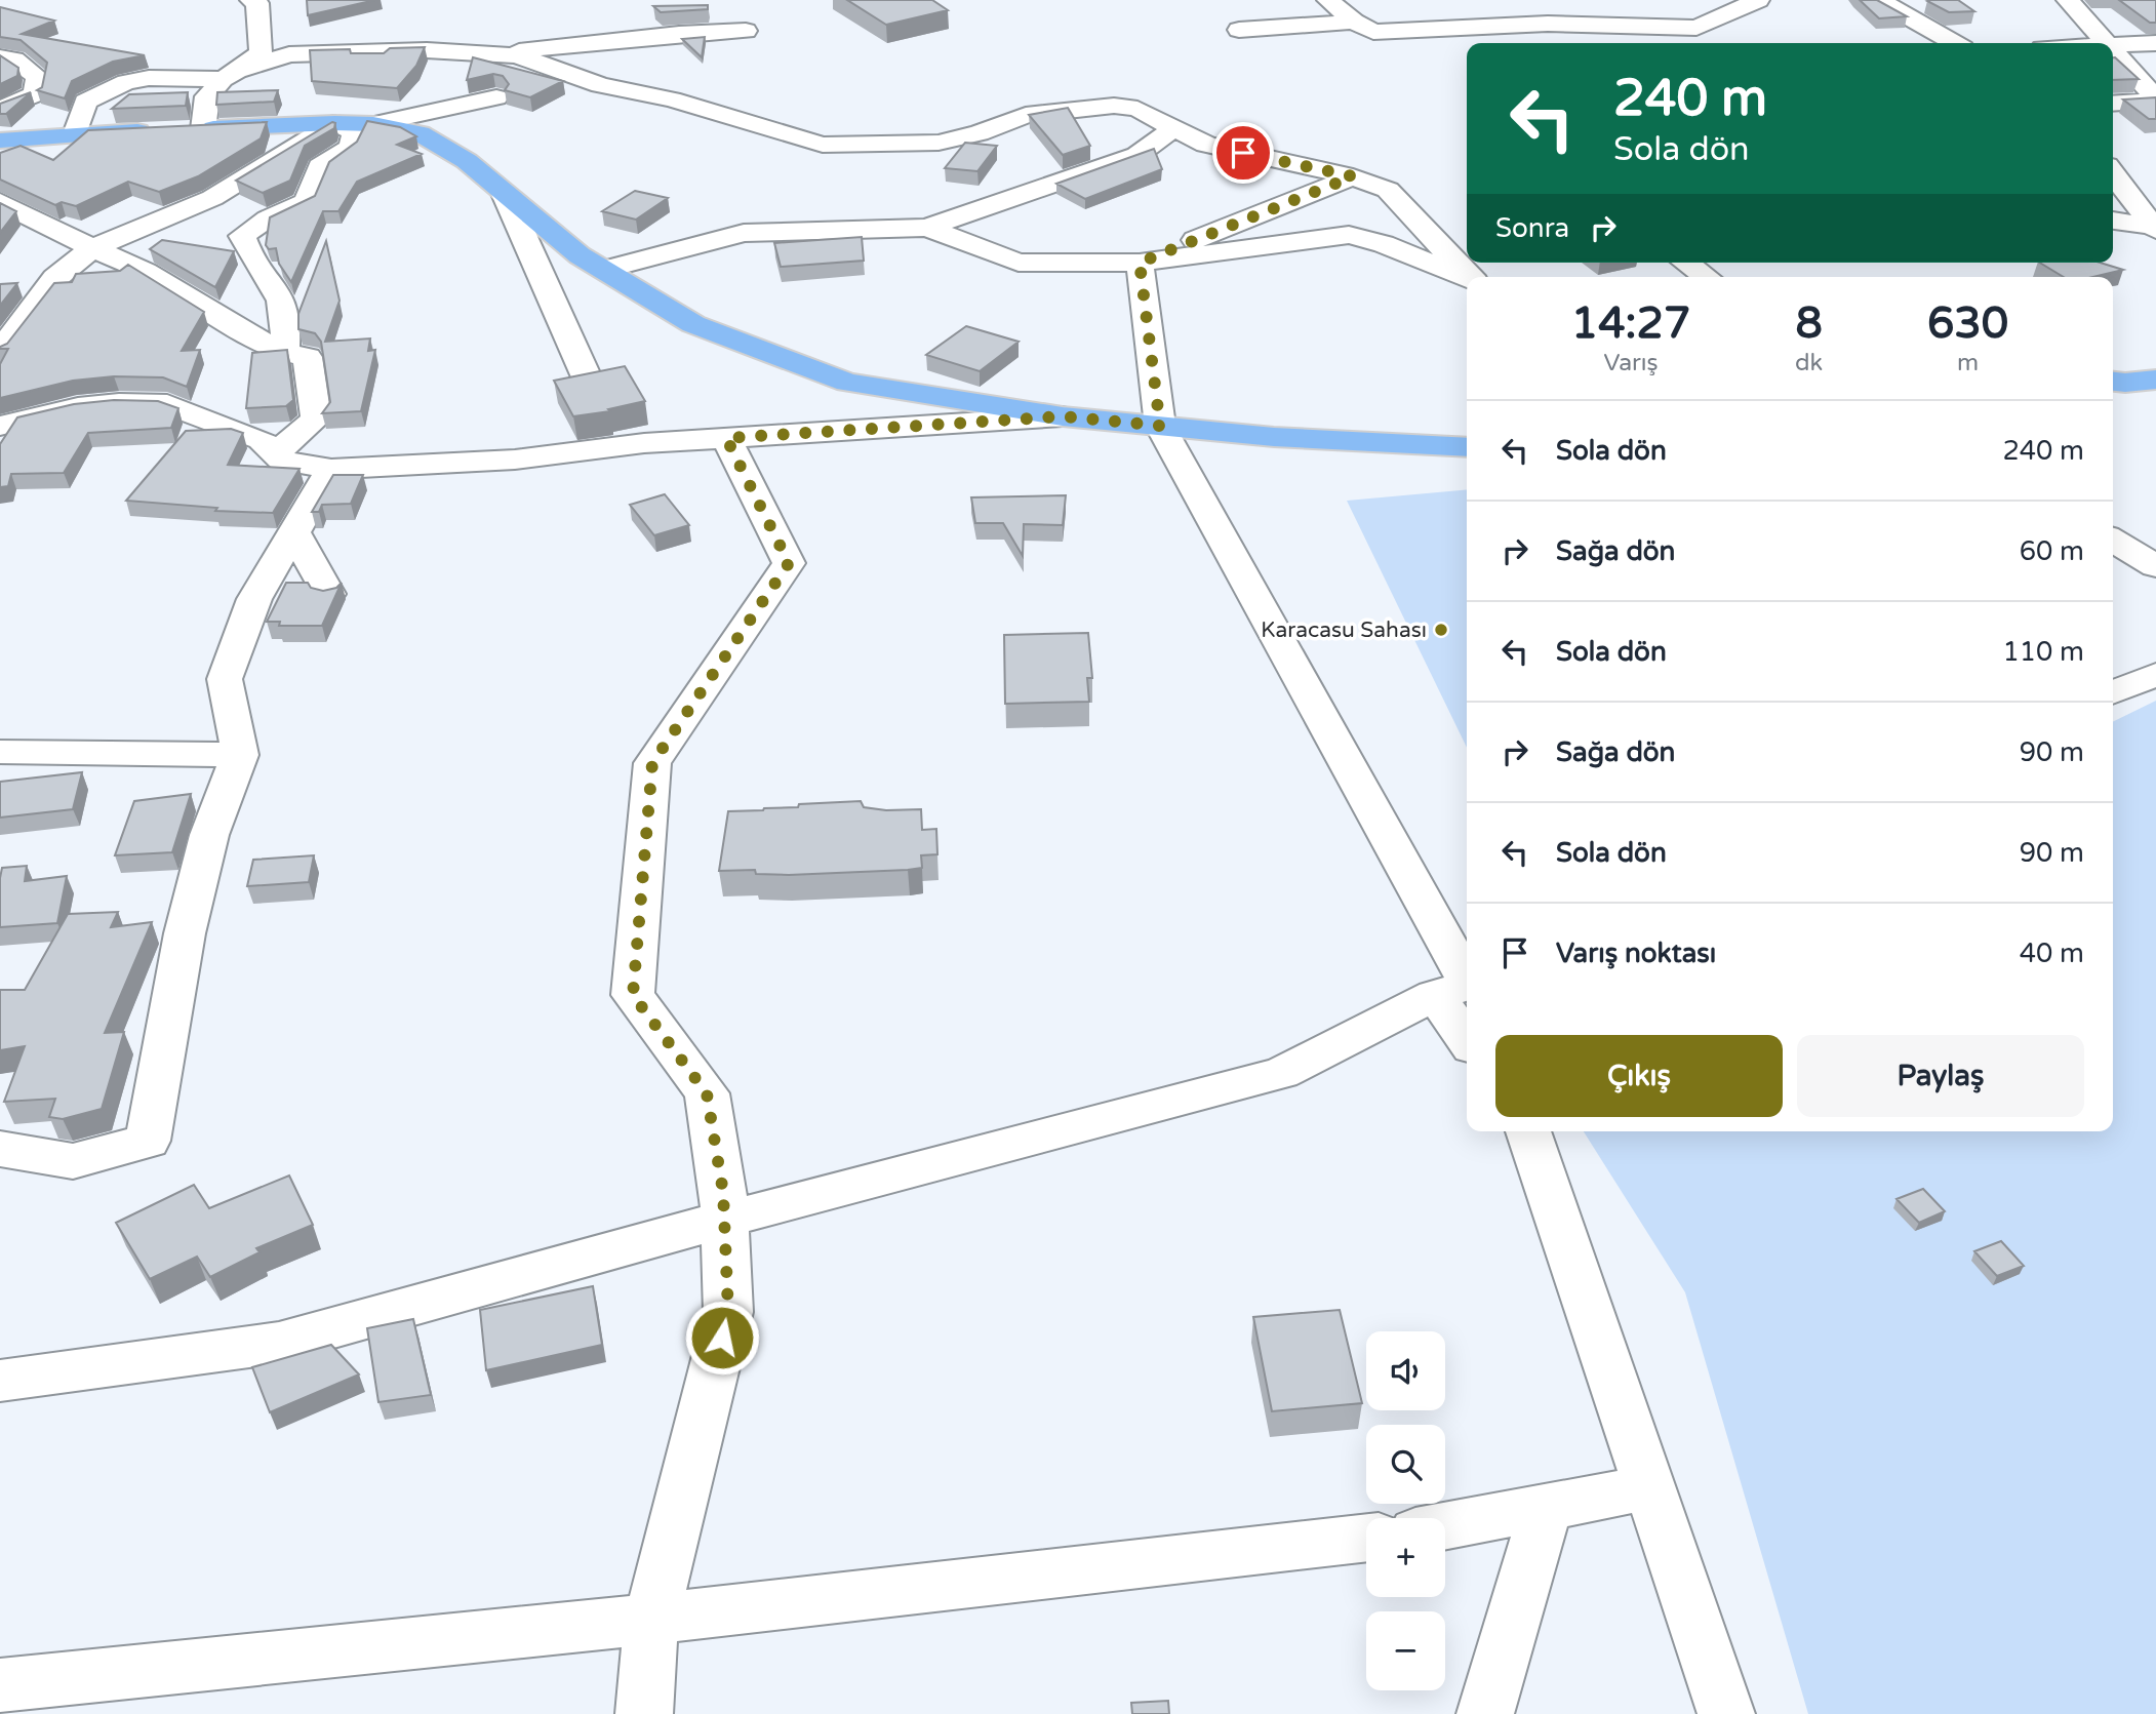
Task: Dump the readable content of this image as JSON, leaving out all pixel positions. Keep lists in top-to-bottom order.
{
  "places": ["Karacasu Sahası"],
  "page": {
    "turn": ["240 m", "Sola dön"],
    "then": "Sonra",
    "eta": [
      "14:27",
      "Varış",
      "8",
      "dk",
      "630",
      "m"
    ],
    "list": [
      {
        "name": "Sola dön",
        "value": "240 m"
      },
      {
        "name": "Sağa dön",
        "value": "60 m"
      },
      {
        "name": "Sola dön",
        "value": "110 m"
      },
      {
        "name": "Sağa dön",
        "value": "90 m"
      },
      {
        "name": "Sola dön",
        "value": "90 m"
      },
      {
        "name": "Varış noktası",
        "value": "40 m"
      }
    ],
    "buttons": ["Çıkış", "Paylaş"],
    "map_buttons": ["+", "−"]
  }
}
